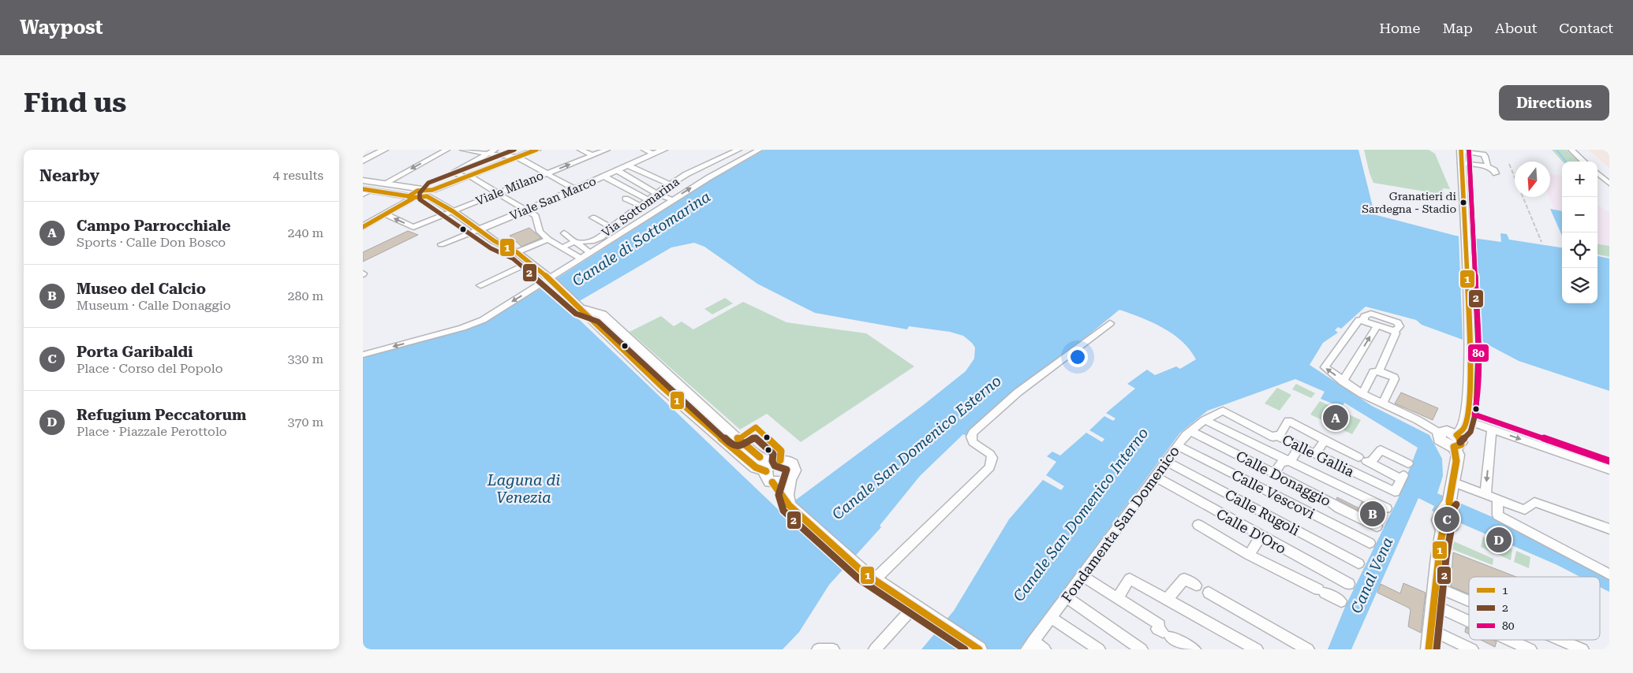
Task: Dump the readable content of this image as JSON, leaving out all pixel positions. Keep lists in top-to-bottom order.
{
  "streets": {
    "street": [
      "Viale Milano",
      "Viale San Marco",
      "Via Sottomarina",
      "Calle Gallia",
      "Calle Donaggio",
      "Calle Vescovi",
      "Calle Rugoli",
      "Fondamenta San Domenico",
      "Calle D'Oro"
    ]
  },
  "crossings": [
    ["Calle Gallia", "Fondamenta San Domenico"],
    ["Calle Donaggio", "Fondamenta San Domenico"],
    ["Calle Vescovi", "Fondamenta San Domenico"],
    ["Calle Rugoli", "Fondamenta San Domenico"],
    ["Fondamenta San Domenico", "Calle D'Oro"]
  ],
  "water": [
    "Canale di Sottomarina",
    "Canale San Domenico Esterno",
    "Laguna di Venezia",
    "Canale San Domenico Interno",
    "Canal Vena"
  ],
  "places": ["Granatieri di Sardegna - Stadio"],
  "lines": ["transit line 1", "transit line 2", "transit line 80"],
  "legend": ["1", "2", "80"],
  "north": "bottom",
  "page": {
    "header": "Waypost",
    "nav": [
      "Home",
      "Map",
      "About",
      "Contact"
    ],
    "buttons": "Directions",
    "title": "Find us",
    "heading": ["Nearby", "4 results"],
    "map_buttons": ["+", "−"],
    "list": [
      {
        "mark": "A",
        "name": "Campo Parrocchiale",
        "note": "Sports · Calle Don Bosco",
        "value": "240 m"
      },
      {
        "mark": "B",
        "name": "Museo del Calcio",
        "note": "Museum · Calle Donaggio",
        "value": "280 m"
      },
      {
        "mark": "C",
        "name": "Porta Garibaldi",
        "note": "Place · Corso del Popolo",
        "value": "330 m"
      },
      {
        "mark": "D",
        "name": "Refugium Peccatorum",
        "note": "Place · Piazzale Perottolo",
        "value": "370 m"
      }
    ],
    "pins": [
      "A",
      "B",
      "C",
      "D"
    ]
  }
}
